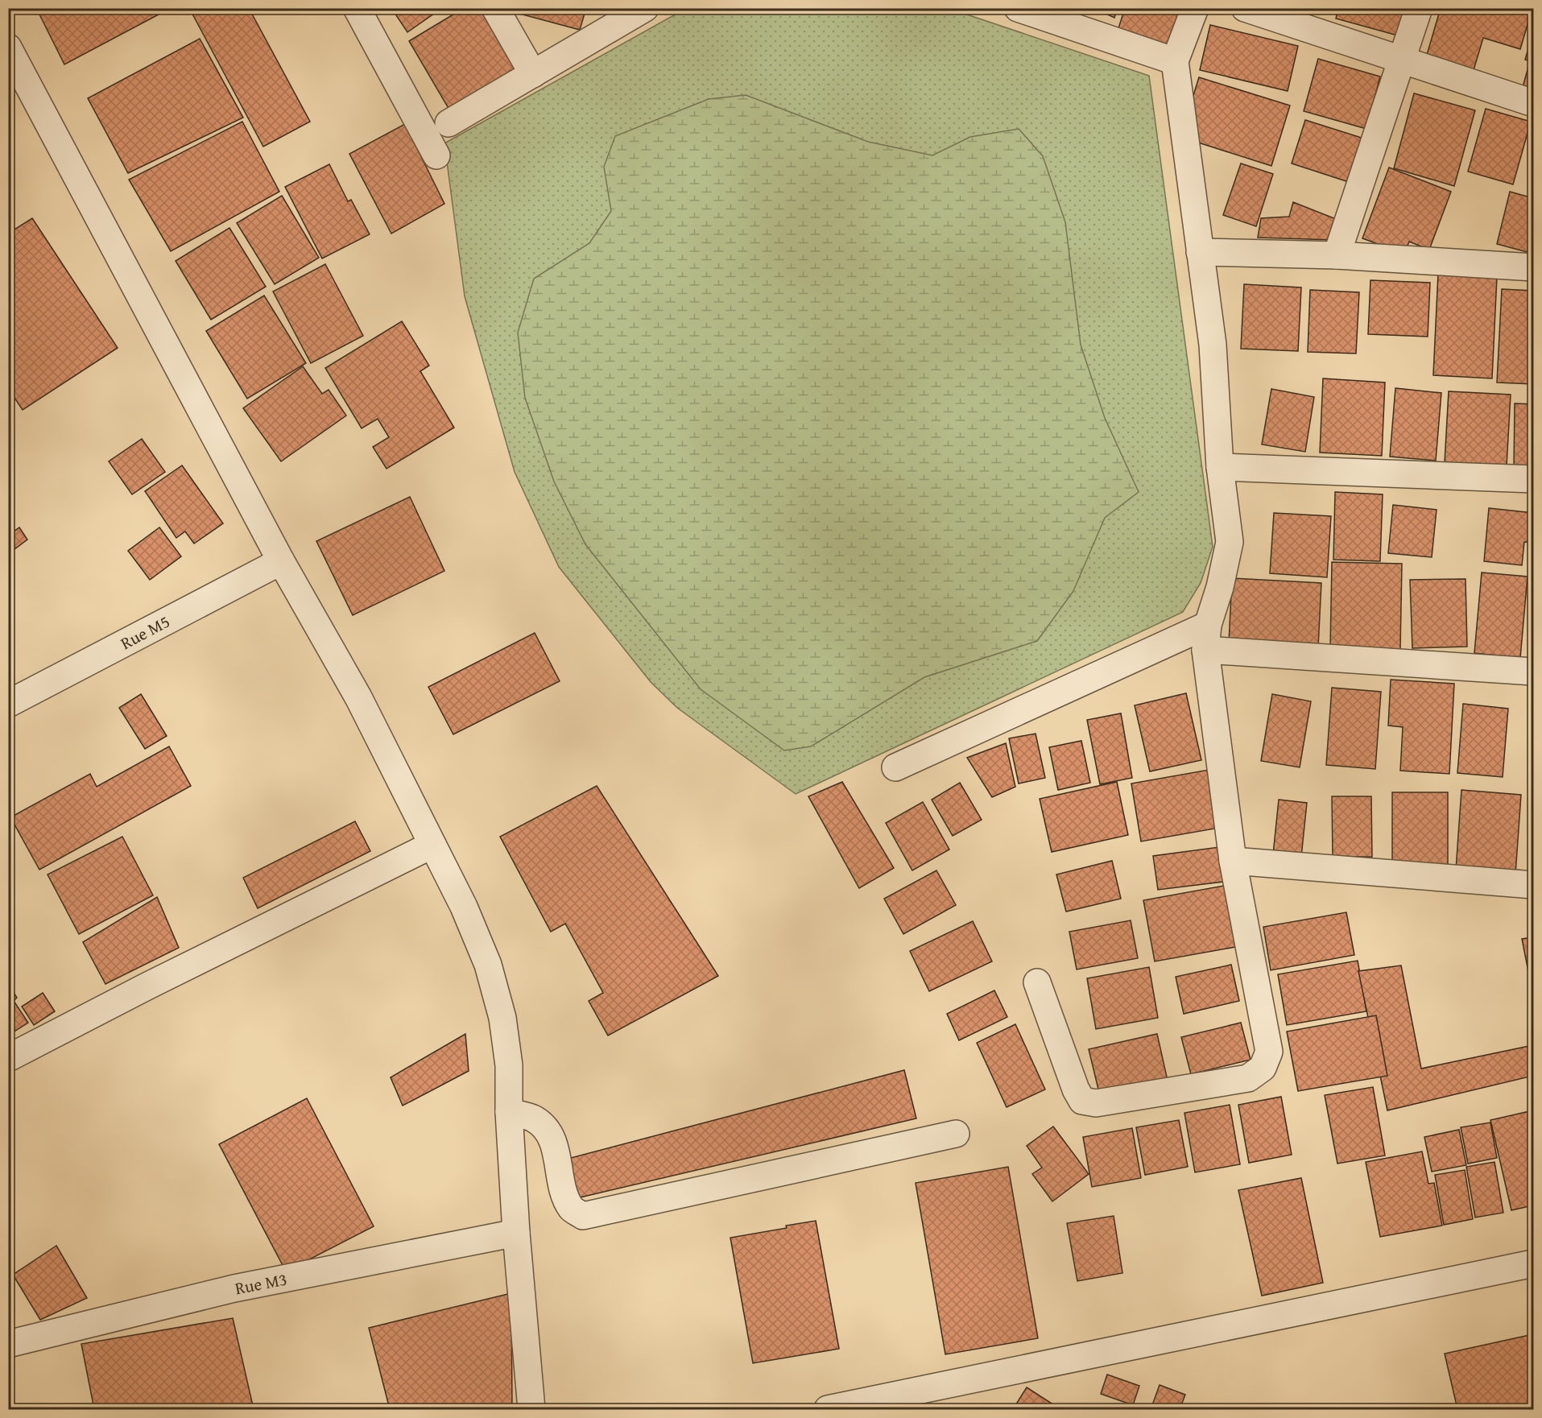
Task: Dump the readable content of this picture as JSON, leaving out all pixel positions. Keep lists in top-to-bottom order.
{
  "streets": {
    "street": ["Rue M5", "Rue M3"]
  }
}
